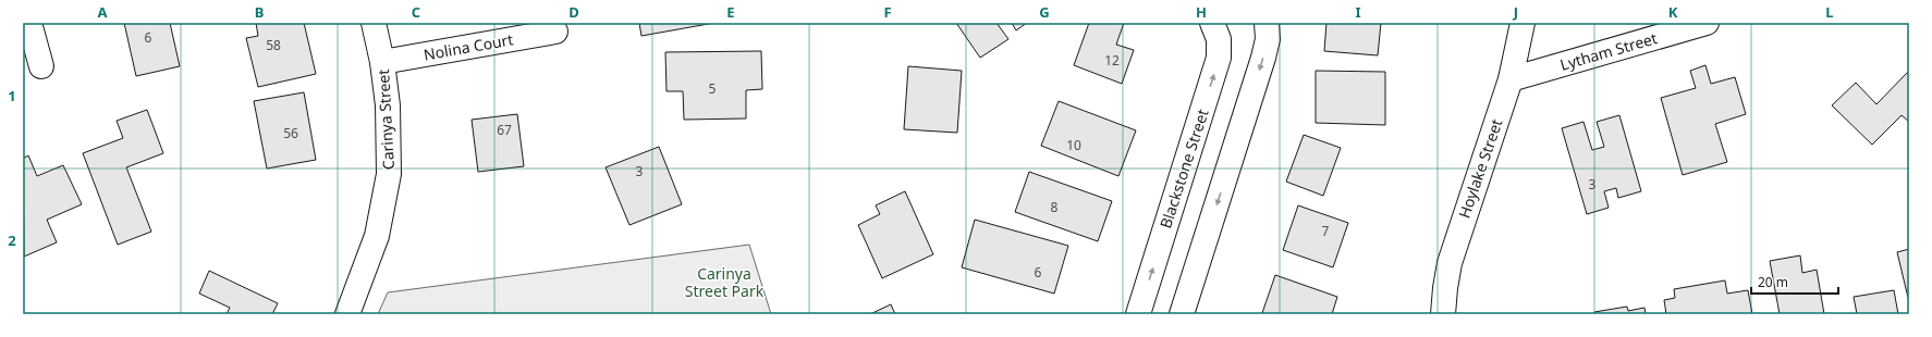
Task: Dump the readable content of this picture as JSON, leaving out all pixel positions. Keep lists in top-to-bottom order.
{
  "streets": {
    "street": [
      "Nolina Court",
      "Lytham Street",
      "Carinya Street",
      "Blackstone Street",
      "Hoylake Street"
    ]
  },
  "crossings": [
    ["Nolina Court", "Carinya Street"],
    ["Lytham Street", "Hoylake Street"]
  ],
  "parks": ["Carinya Street Park"],
  "house_numbers": [
    "6",
    "58",
    "12",
    "5",
    "67",
    "56",
    "10",
    "3",
    "3",
    "8",
    "7",
    "6"
  ],
  "scale_bar": "20 m",
  "grid": {
    "columns": [
      "A",
      "B",
      "C",
      "D",
      "E",
      "F",
      "G",
      "H",
      "I",
      "J",
      "K",
      "L"
    ],
    "rows": ["1", "2"]
  }
}
